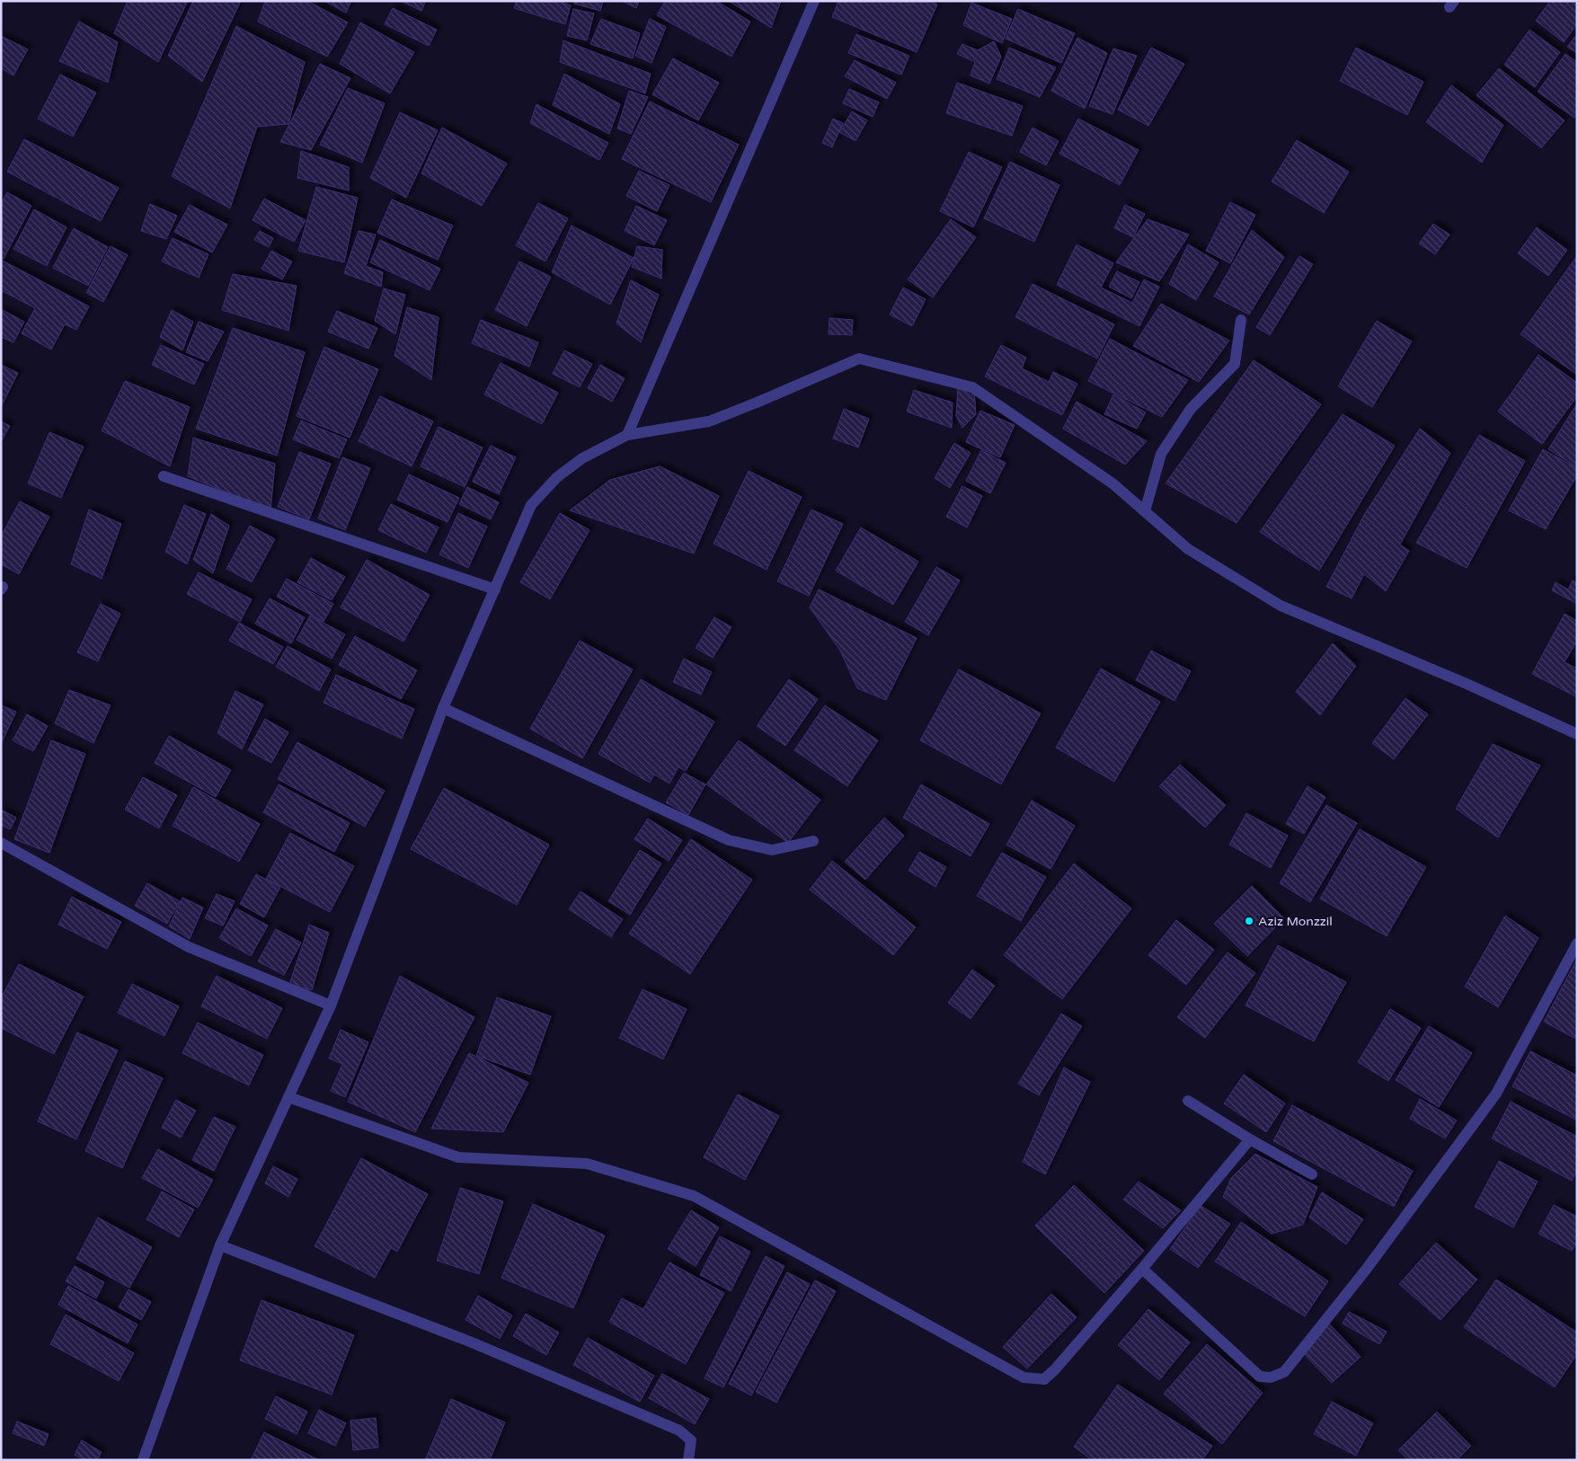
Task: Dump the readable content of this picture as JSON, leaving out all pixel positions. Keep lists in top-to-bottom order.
{
  "places": ["Aziz Monzzil"]
}
